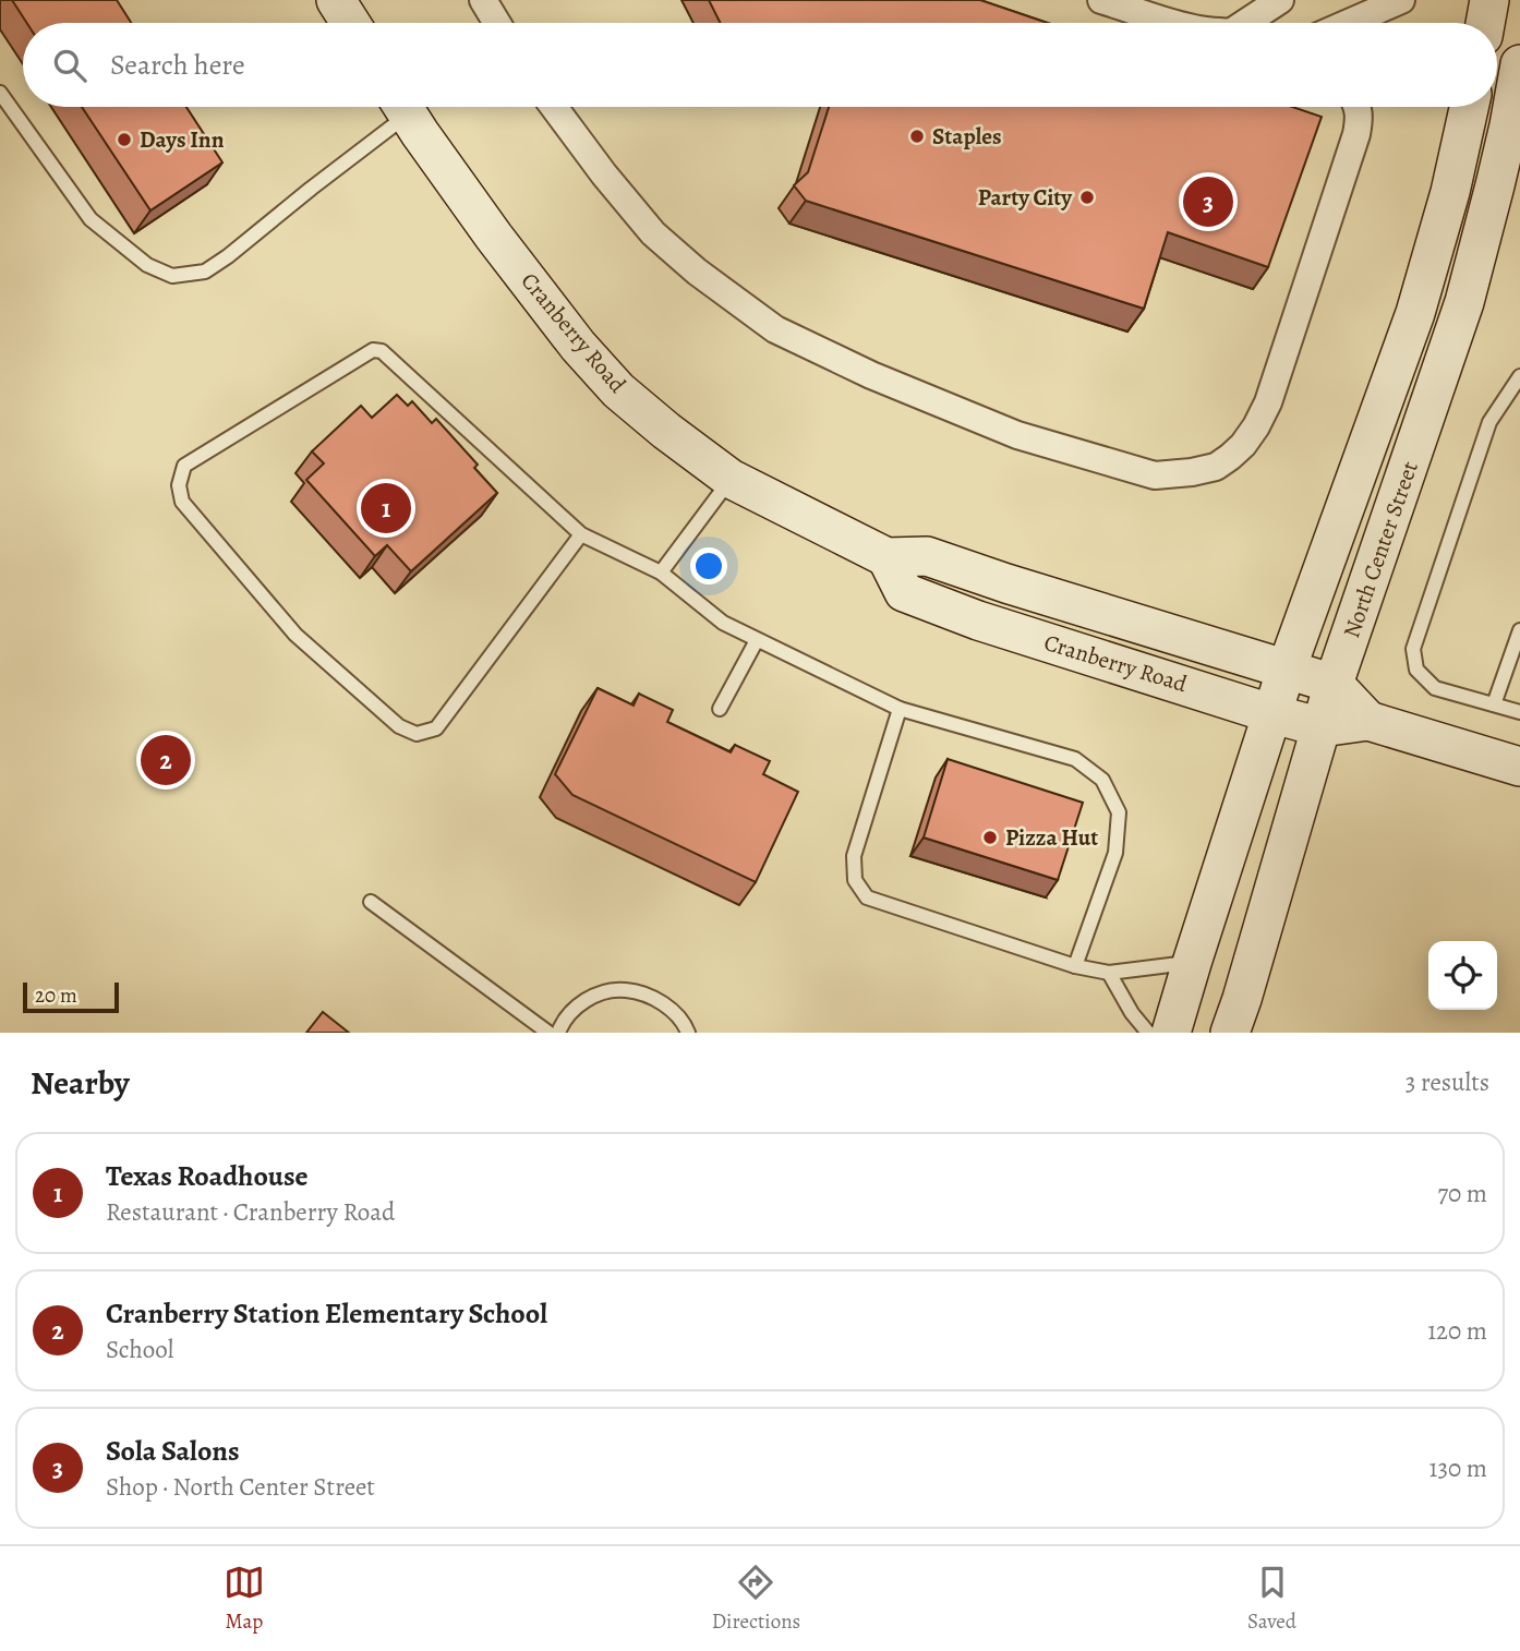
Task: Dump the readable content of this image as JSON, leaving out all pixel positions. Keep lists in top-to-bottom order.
{
  "streets": {
    "street": ["Cranberry Road", "North Center Street"]
  },
  "crossings": [
    ["Cranberry Road", "North Center Street"]
  ],
  "places": [
    "Staples",
    "Days Inn",
    "Party City",
    "Pizza Hut"
  ],
  "scale_bar": "20 m",
  "page": {
    "search": "Search here",
    "pins": ["3", "1", "2"],
    "scale": "20 m",
    "heading": ["Nearby", "3 results"],
    "list": [
      {
        "mark": "1",
        "name": "Texas Roadhouse",
        "note": "Restaurant · Cranberry Road",
        "value": "70 m"
      },
      {
        "mark": "2",
        "name": "Cranberry Station Elementary School",
        "note": "School",
        "value": "120 m"
      },
      {
        "mark": "3",
        "name": "Sola Salons",
        "note": "Shop · North Center Street",
        "value": "130 m"
      }
    ],
    "nav": ["Map", "Directions", "Saved"]
  }
}
